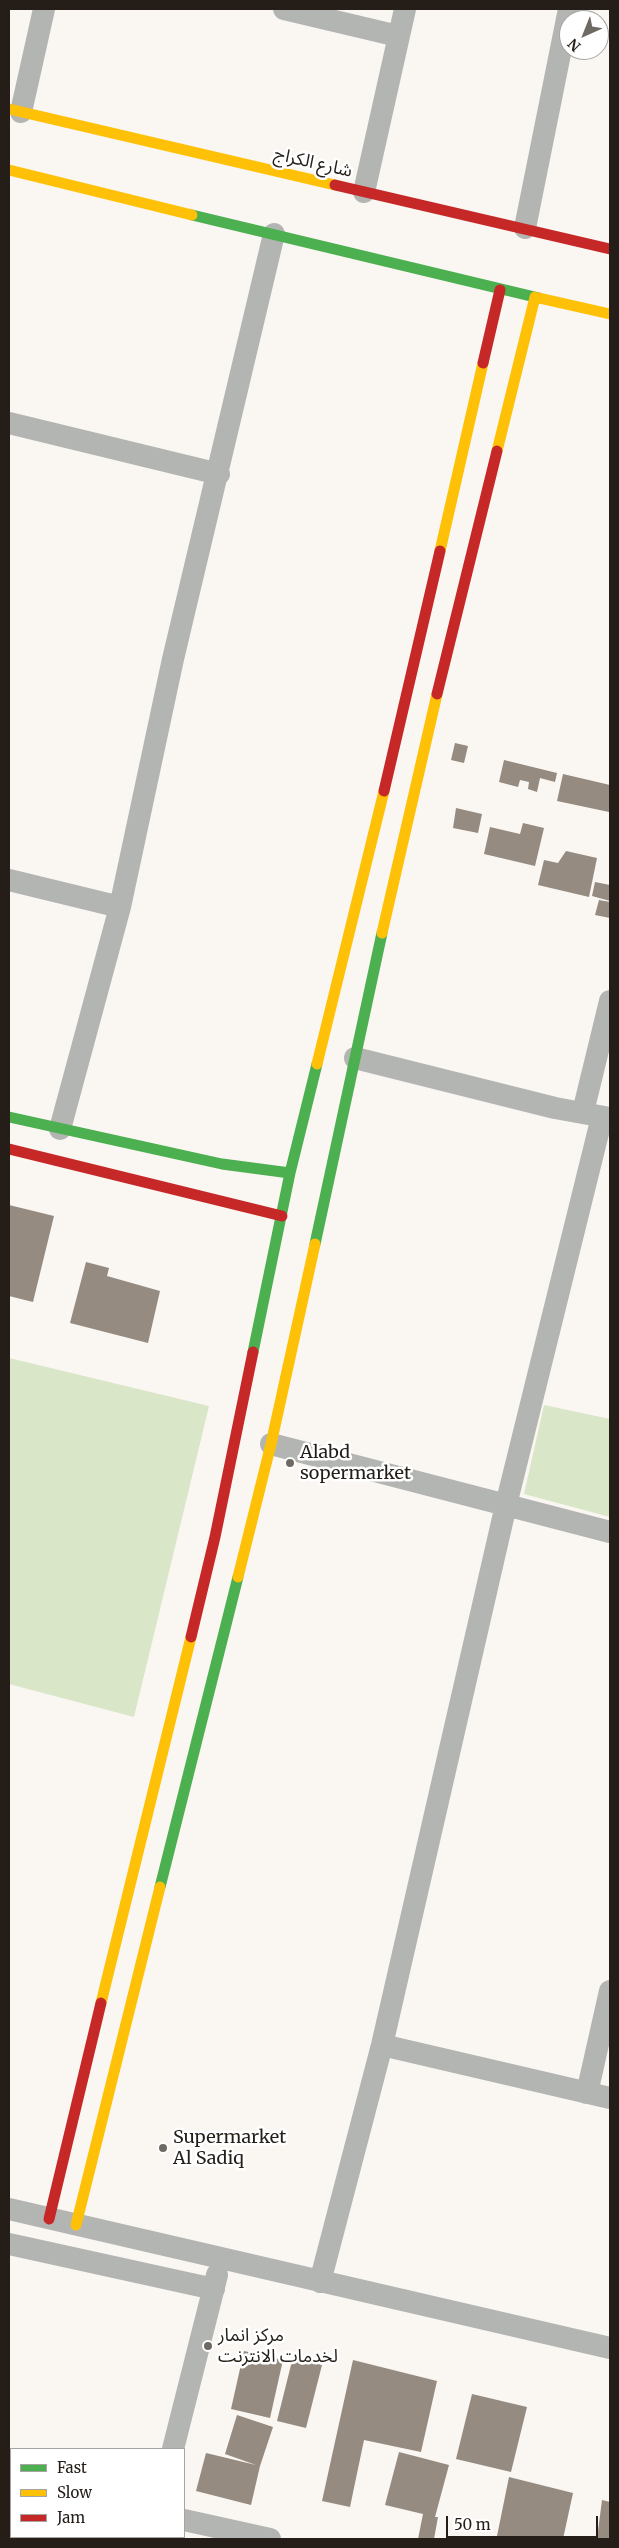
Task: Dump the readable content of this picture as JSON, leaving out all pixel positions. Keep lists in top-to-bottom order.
{
  "streets": {
    "street": ["شارع الكراج"]
  },
  "places": ["Alabd sopermarket", "Supermarket Al Sadiq", "مركز انمار لخدمات الانترنت"],
  "legend": ["Fast", "Slow", "Jam"],
  "scale_bar": "50 m",
  "north": "bottom left"
}
